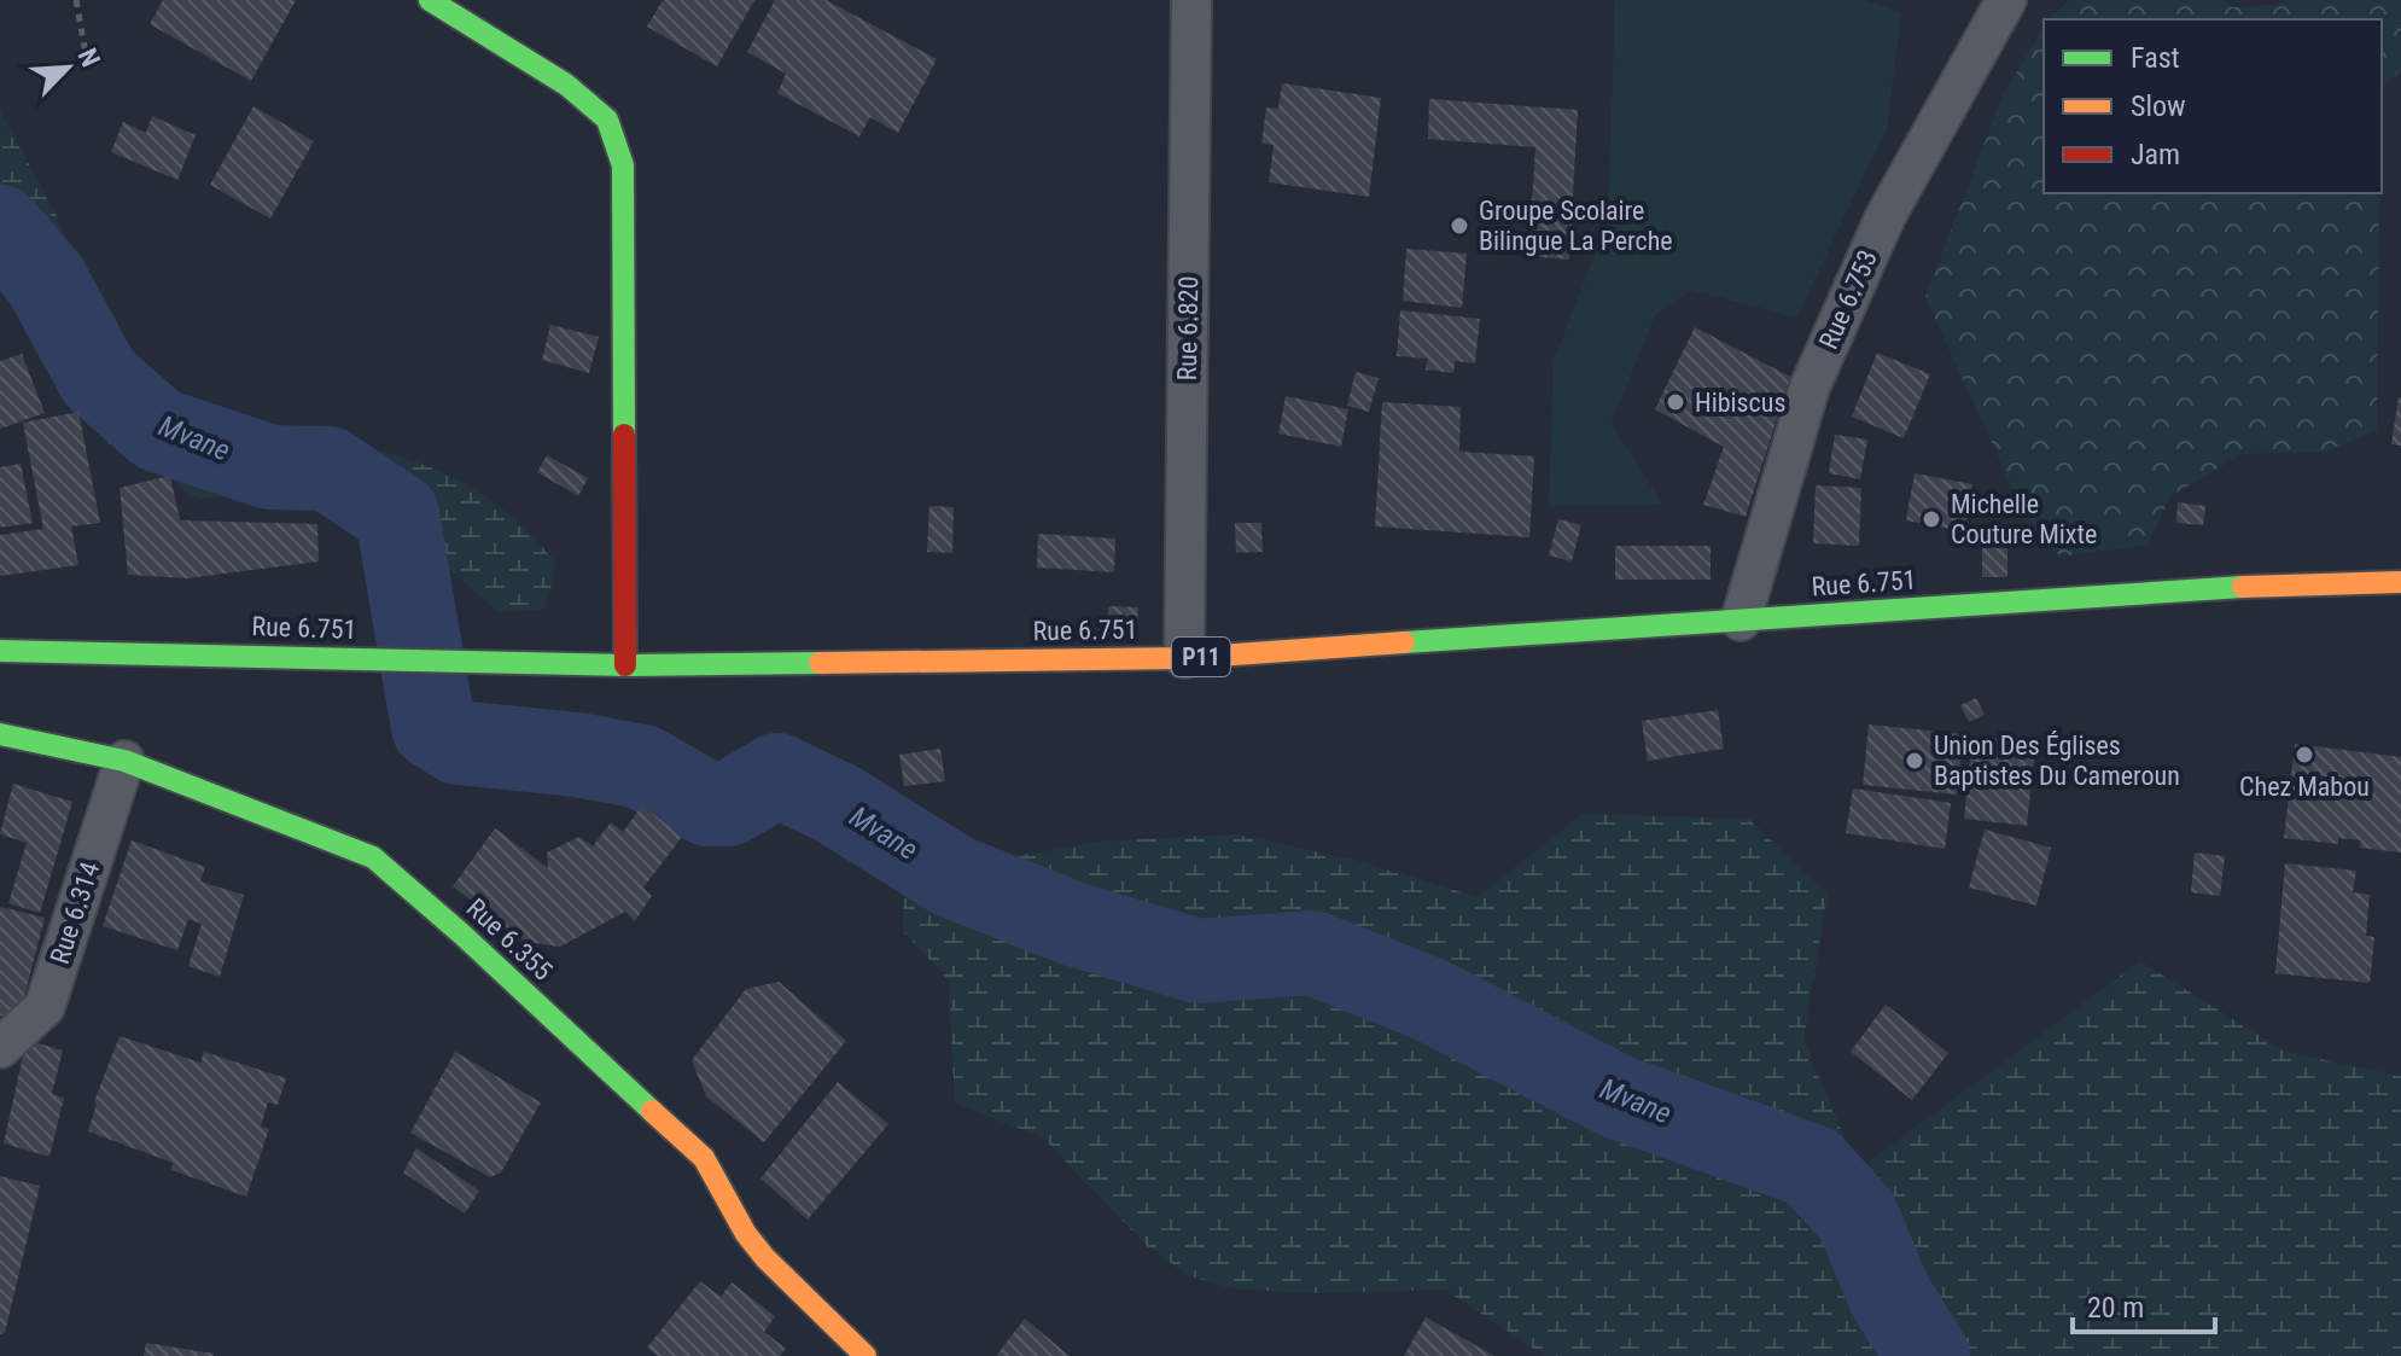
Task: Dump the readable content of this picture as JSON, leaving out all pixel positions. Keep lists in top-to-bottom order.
{
  "streets": {
    "main road": ["Rue 6.751", "P11", "Rue 6.355"],
    "street": ["Rue 6.753", "Rue 6.820", "Rue 6.314"]
  },
  "crossings": [
    ["Rue 6.753", "Rue 6.751"],
    ["Rue 6.820", "Rue 6.751"],
    ["Rue 6.314", "Rue 6.355"]
  ],
  "water": ["Mvane"],
  "places": [
    "Groupe Scolaire Bilingue La Perche",
    "Hibiscus",
    "Michelle Couture Mixte",
    "Chez Mabou",
    "Union Des Églises Baptistes Du Cameroun"
  ],
  "legend": ["Fast", "Slow", "Jam"],
  "scale_bar": "20 m",
  "north": "top right"
}
